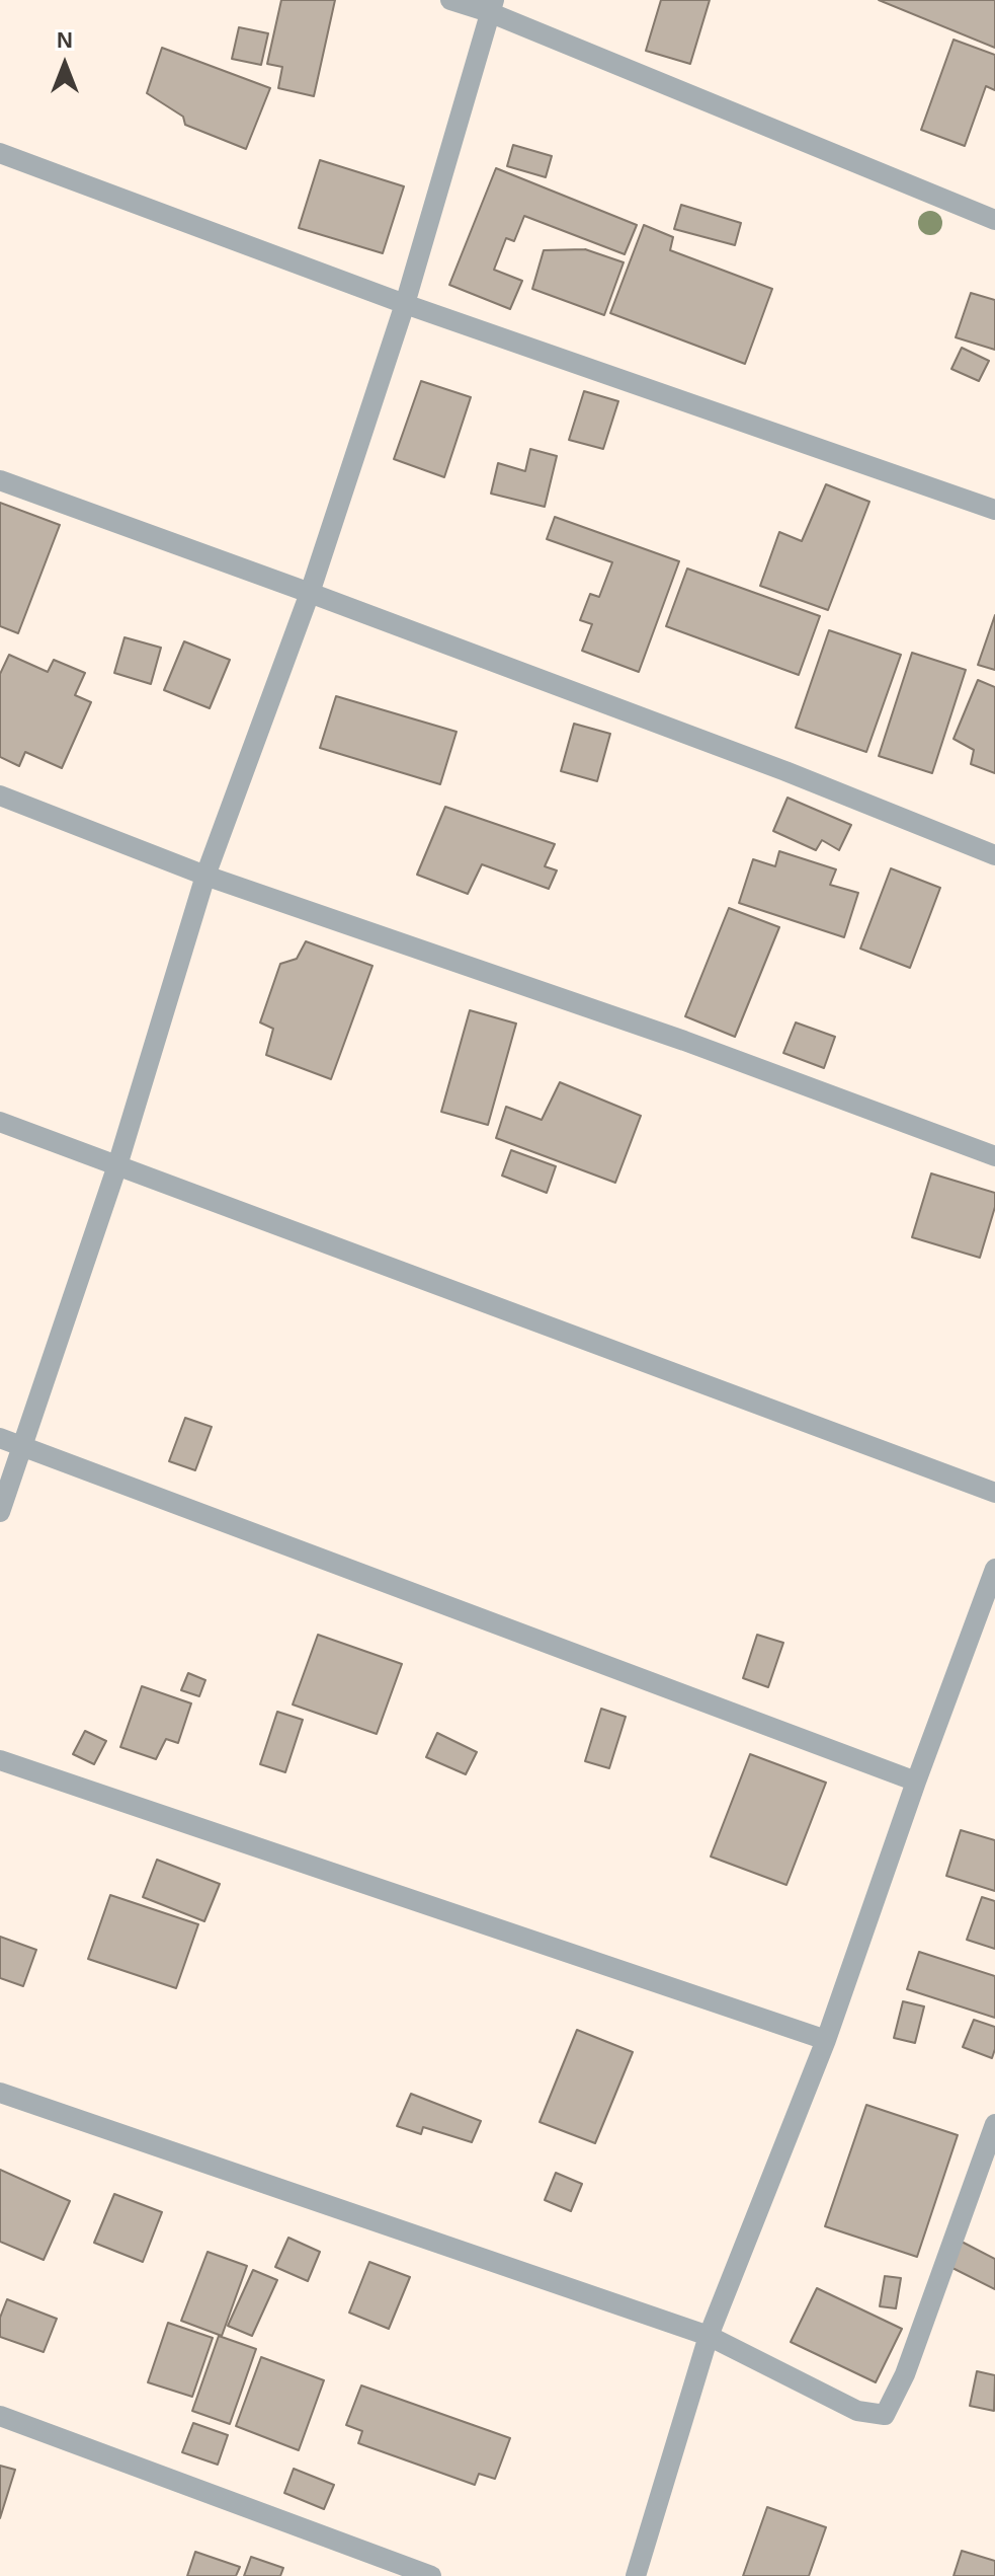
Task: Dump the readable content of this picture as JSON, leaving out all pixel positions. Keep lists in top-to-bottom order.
{
  "north": "top"
}
